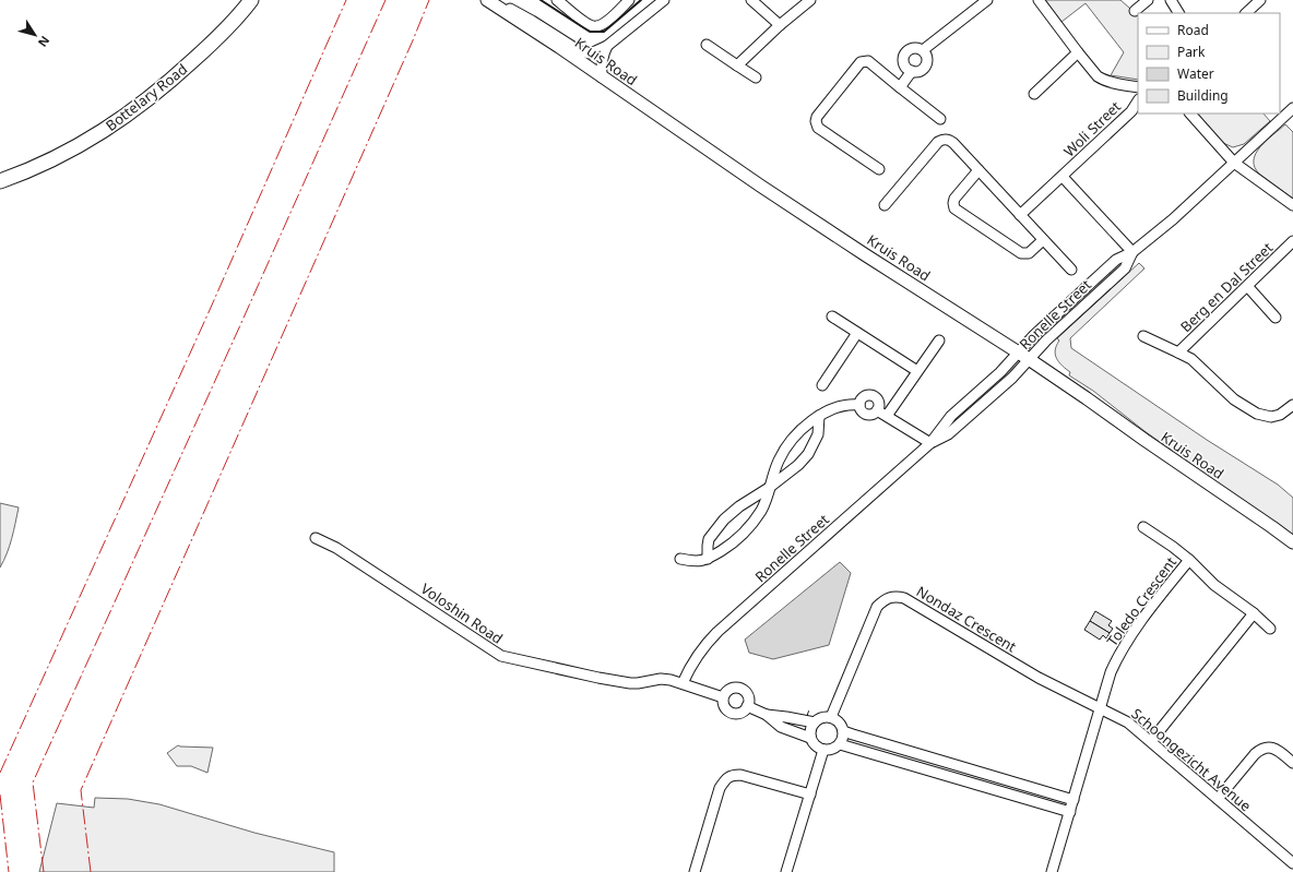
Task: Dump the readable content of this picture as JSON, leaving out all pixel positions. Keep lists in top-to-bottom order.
{
  "streets": {
    "main road": ["Bottelary Road"],
    "street": [
      "Kruis Road",
      "Woli Street",
      "Berg en Dal Street",
      "Ronelle Street",
      "Toledo Crescent",
      "Voloshin Road",
      "Nondaz Crescent",
      "Schoongezicht Avenue"
    ]
  },
  "crossings": [
    ["Kruis Road", "Ronelle Street"],
    ["Woli Street", "Ronelle Street"],
    ["Ronelle Street", "Voloshin Road"],
    ["Toledo Crescent", "Nondaz Crescent"],
    ["Toledo Crescent", "Schoongezicht Avenue"],
    ["Nondaz Crescent", "Schoongezicht Avenue"]
  ],
  "legend": [
    "Road",
    "Park",
    "Water",
    "Building"
  ],
  "north": "bottom right"
}
